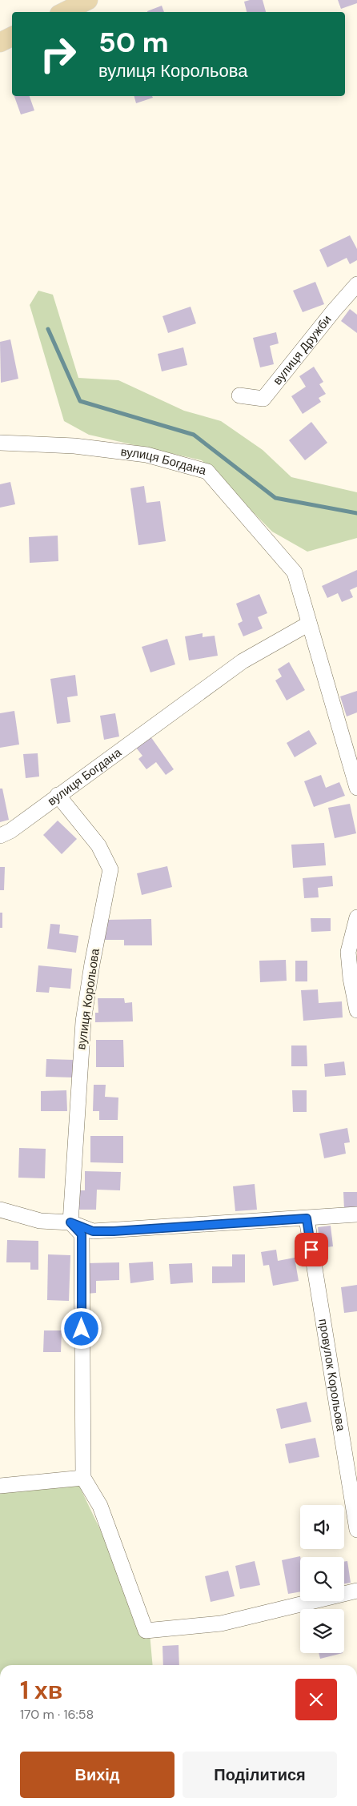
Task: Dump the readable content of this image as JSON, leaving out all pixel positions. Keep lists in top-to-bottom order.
{
  "streets": {
    "street": [
      "вулиця Дружби",
      "вулиця Богдана",
      "вулиця Корольова",
      "провулок Корольова"
    ]
  },
  "crossings": [
    ["вулиця Богдана", "вулиця Корольова"]
  ],
  "page": {
    "turn": ["50 m", "вулиця Корольова"],
    "heading": ["1 хв", "170 m · 16:58"],
    "buttons": ["Вихід", "Поділитися"]
  }
}
